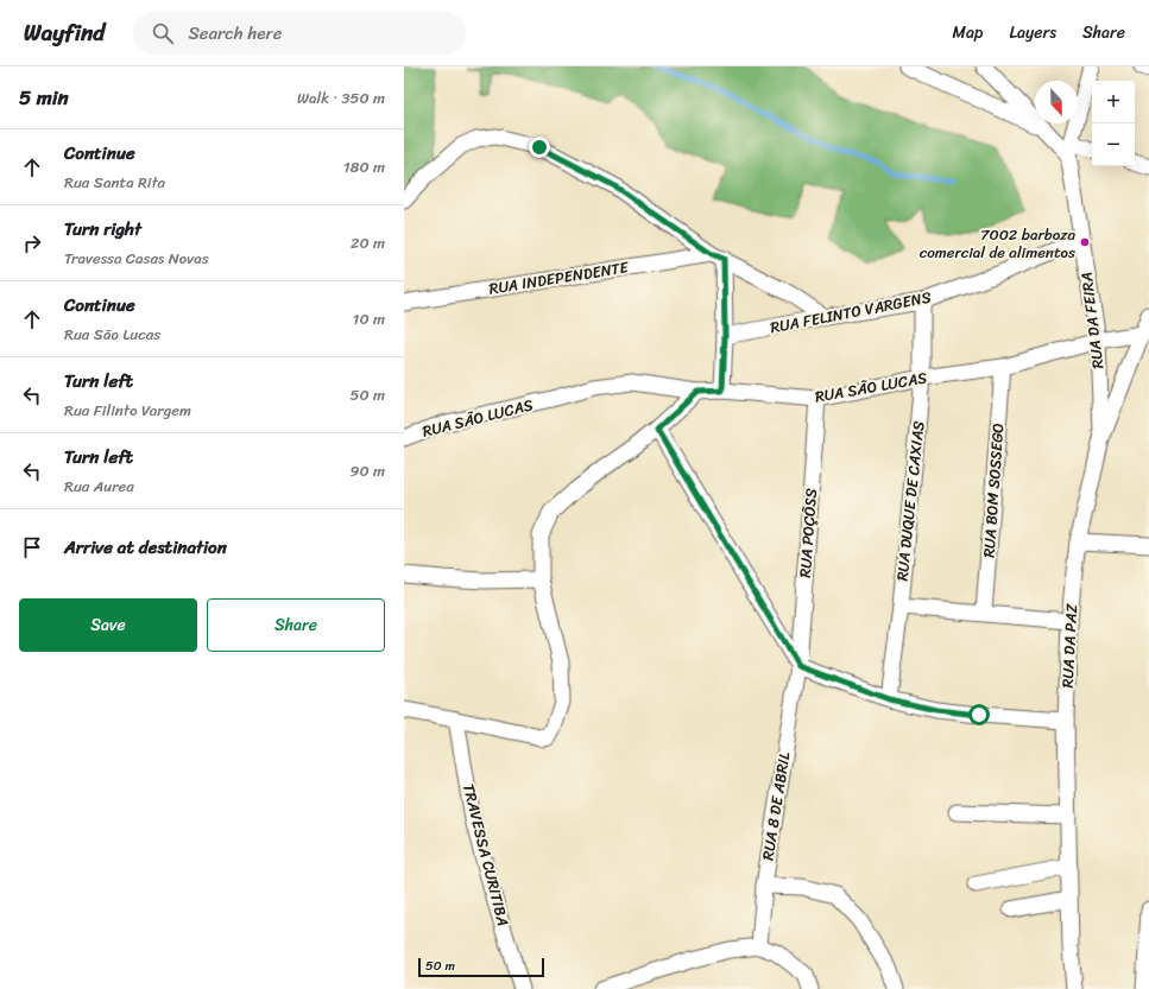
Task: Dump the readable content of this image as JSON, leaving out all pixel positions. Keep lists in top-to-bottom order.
{
  "streets": {
    "street": [
      "RUA INDEPENDENTE",
      "RUA FELINTO VARGENS",
      "RUA DA FEIRA",
      "RUA SÃO LUCAS",
      "RUA BOM SOSSEGO",
      "RUA DUQUE DE CAXIAS",
      "RUA POÇÕSS",
      "RUA DA PAZ",
      "RUA 8 DE ABRIL",
      "TRAVESSA CURITIBA"
    ]
  },
  "crossings": [
    ["RUA FELINTO VARGENS", "RUA DA FEIRA"],
    ["RUA FELINTO VARGENS", "RUA DUQUE DE CAXIAS"],
    ["RUA DA FEIRA", "RUA SÃO LUCAS"],
    ["RUA DA FEIRA", "RUA DA PAZ"],
    ["RUA SÃO LUCAS", "RUA BOM SOSSEGO"],
    ["RUA SÃO LUCAS", "RUA DUQUE DE CAXIAS"],
    ["RUA SÃO LUCAS", "RUA POÇÕSS"],
    ["RUA SÃO LUCAS", "RUA DA PAZ"],
    ["RUA POÇÕSS", "RUA 8 DE ABRIL"]
  ],
  "places": ["7002 barboza comercial de alimentos"],
  "scale_bar": "50 m",
  "north": "bottom",
  "page": {
    "header": "Wayfind",
    "search": "Search here",
    "nav": ["Map", "Layers", "Share"],
    "heading": ["5 min", "Walk · 350 m"],
    "map_buttons": ["+", "−"],
    "list": [
      ["Continue", "Rua Santa Rita", "180 m"],
      ["Turn right", "Travessa Casas Novas", "20 m"],
      ["Continue", "Rua São Lucas", "10 m"],
      ["Turn left", "Rua Filinto Vargem", "50 m"],
      ["Turn left", "Rua Aurea", "90 m"],
      "Arrive at destination"
    ],
    "buttons": ["Save", "Share"],
    "scale": "50 m"
  }
}
